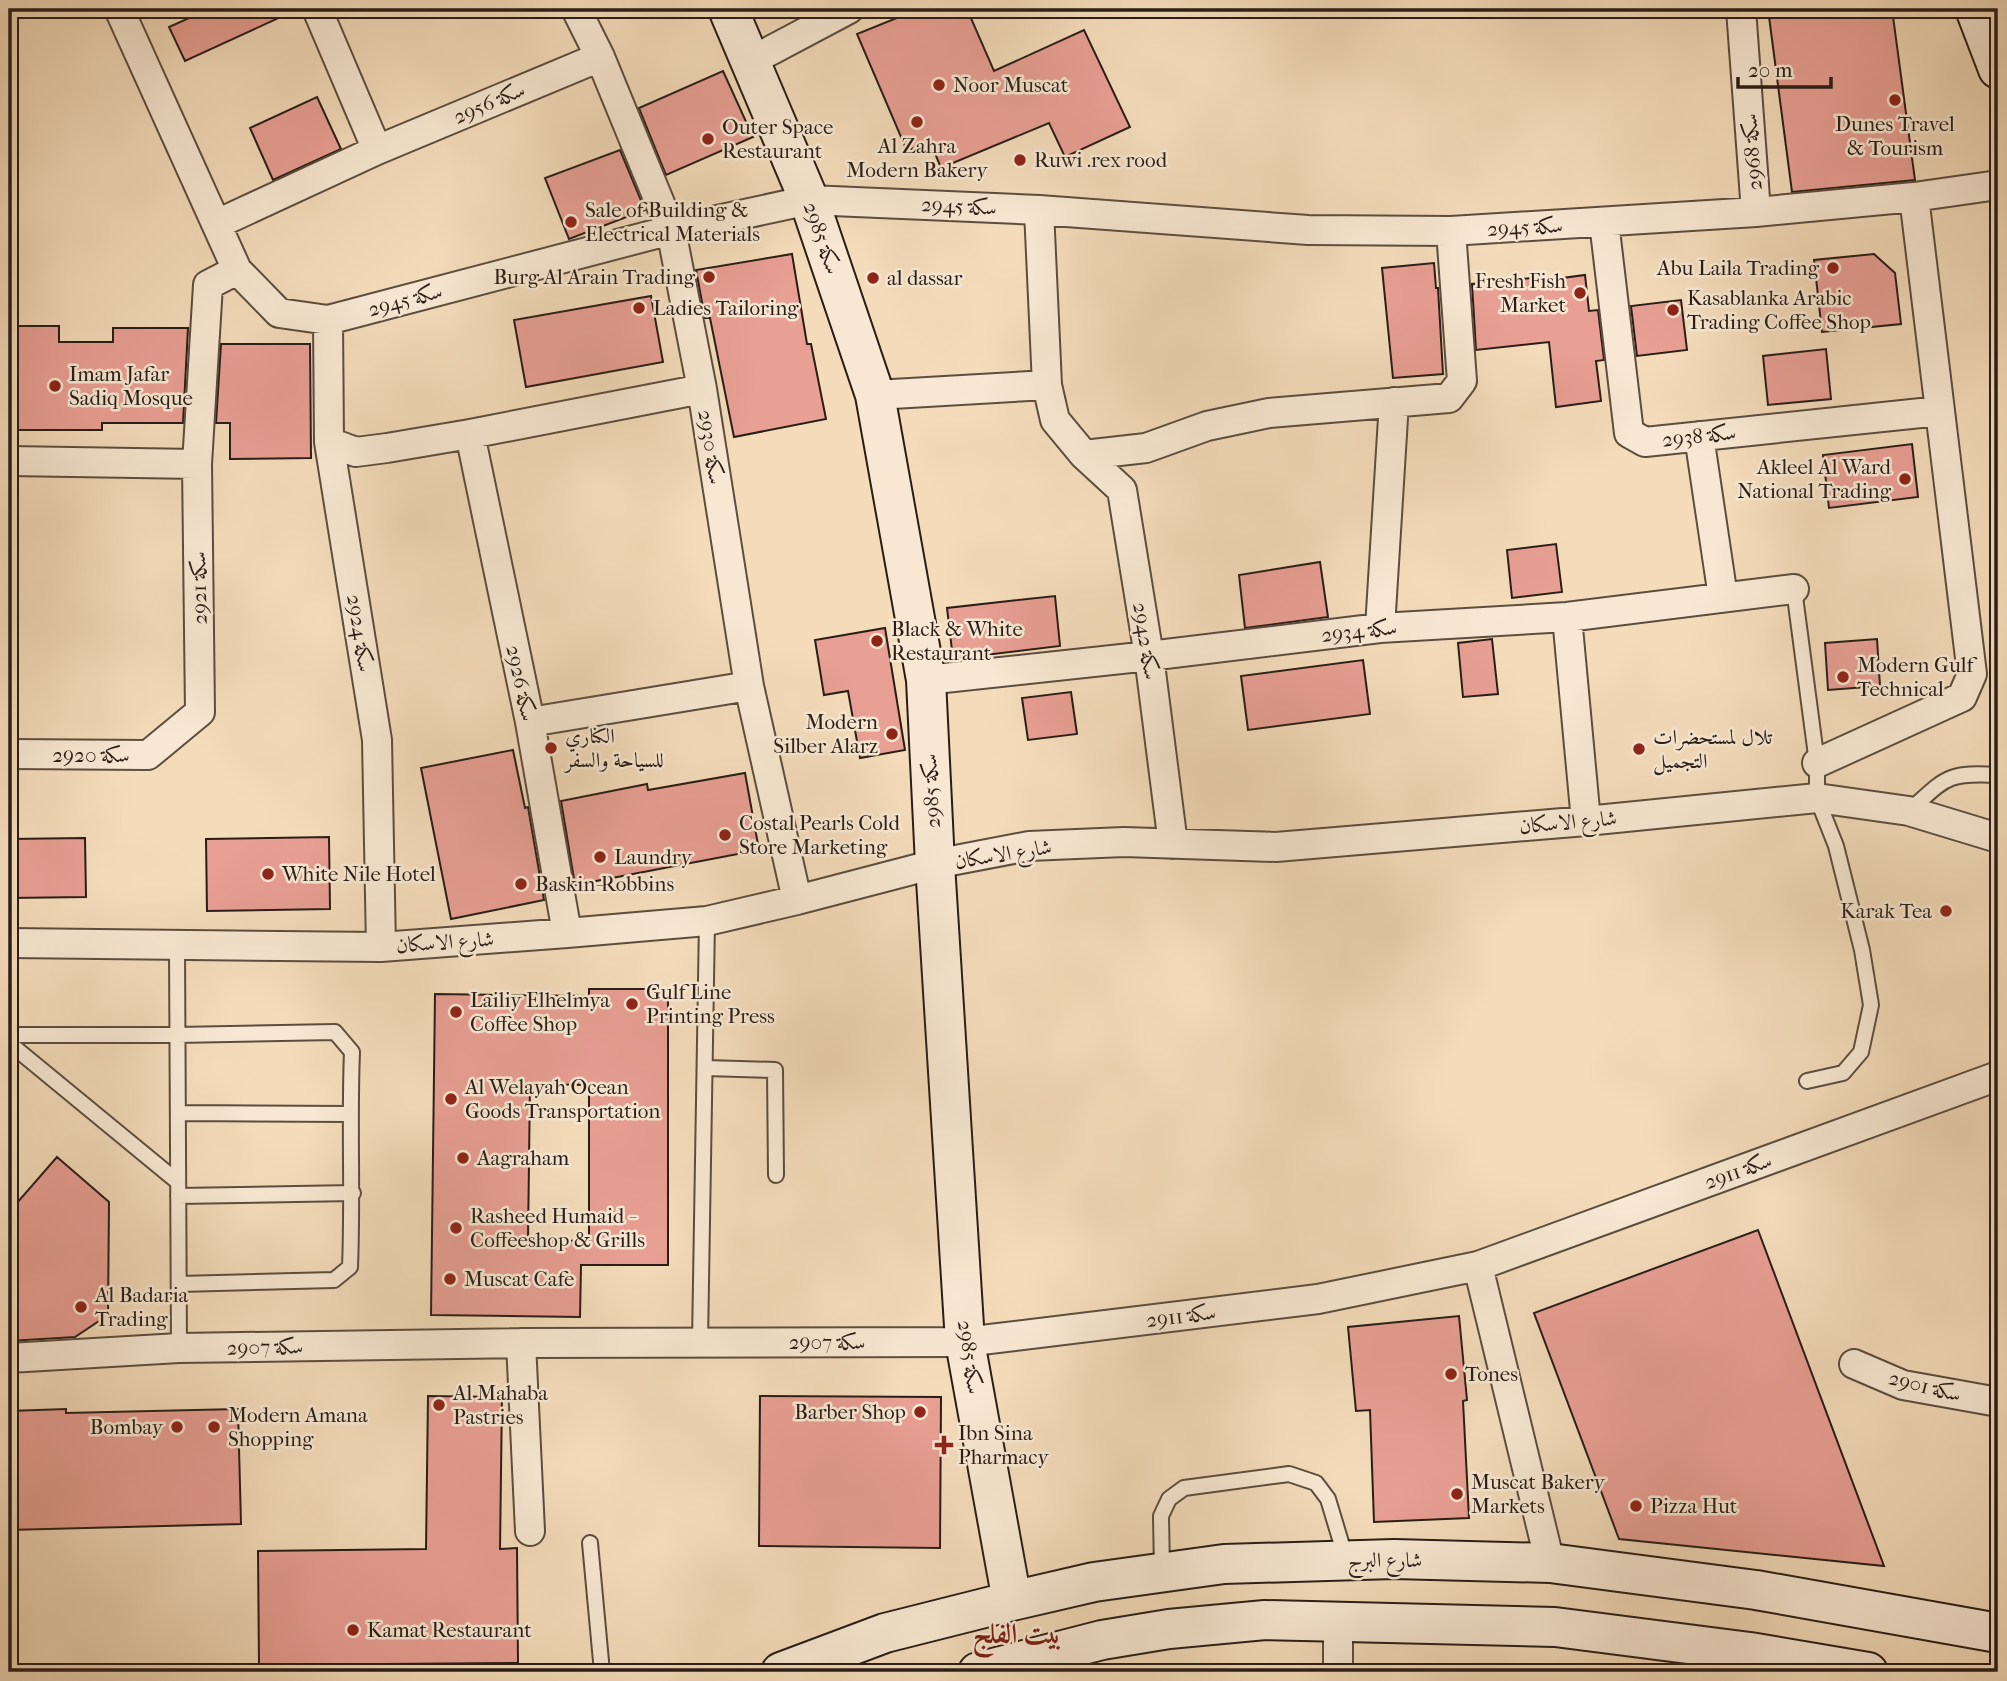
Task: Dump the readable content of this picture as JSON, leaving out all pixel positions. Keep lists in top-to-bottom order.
{
  "streets": {
    "main road": ["سكة 2985", "شارع البرج"],
    "street": [
      "سكة 2956",
      "سكة 2968",
      "سكة 2945",
      "سكة 2938",
      "سكة 2930",
      "سكة 2921",
      "سكة 2934",
      "سكة 2924",
      "سكة 2942",
      "سكة 2926",
      "سكة 2920",
      "شارع الاسكان",
      "سكة 2911",
      "سكة 2907",
      "سكة 2901"
    ]
  },
  "crossings": [
    ["سكة 2956", "سكة 2945"],
    ["سكة 2956", "سكة 2930"],
    ["سكة 2968", "سكة 2945"],
    ["سكة 2945", "سكة 2985"],
    ["سكة 2945", "سكة 2938"],
    ["سكة 2945", "سكة 2930"],
    ["سكة 2945", "سكة 2921"],
    ["سكة 2945", "سكة 2924"],
    ["سكة 2945", "سكة 2942"],
    ["سكة 2985", "سكة 2934"],
    ["سكة 2985", "شارع الاسكان"],
    ["سكة 2985", "سكة 2911"],
    ["سكة 2985", "سكة 2907"],
    ["سكة 2985", "شارع البرج"],
    ["سكة 2930", "شارع الاسكان"],
    ["سكة 2921", "سكة 2920"],
    ["سكة 2934", "سكة 2942"],
    ["سكة 2924", "شارع الاسكان"],
    ["سكة 2942", "شارع الاسكان"],
    ["سكة 2926", "شارع الاسكان"],
    ["سكة 2911", "سكة 2907"]
  ],
  "districts": ["بيت الفلج"],
  "places": {
    "other": [
      "Noor Muscat",
      "Dunes Travel & Tourism",
      "Al Zahra Modern Bakery",
      "Outer Space Restaurant",
      "Ruwi .rex rood",
      "Sale of Building & Electrical Materials",
      "Abu Laila Trading",
      "Burg Al Arain Trading",
      "al dassar",
      "Fresh Fish Market",
      "Ladies Tailoring",
      "Kasablanka Arabic Trading Coffee Shop",
      "Imam Jafar Sadiq Mosque",
      "Akleel Al Ward National Trading",
      "Black & White Restaurant",
      "Modern Gulf Technical",
      "Modern Silber Alarz",
      "الكناري للسياحة والسفر",
      "تلال لمستحضرات التجميل",
      "Costal Pearls Cold Store Marketing",
      "Laundry",
      "White Nile Hotel",
      "Baskin-Robbins",
      "Karak Tea",
      "Gulf Line Printing Press",
      "Lailiy Elhelmya Coffee Shop",
      "Al Welayah Ocean Goods Transportation",
      "Aagraham",
      "Rasheed Humaid - Coffeeshop & Grills",
      "Muscat Cafe",
      "Al Badaria Trading",
      "Tones",
      "Al Mahaba Pastries",
      "Barber Shop",
      "Bombay",
      "Modern Amana Shopping",
      "Muscat Bakery Markets",
      "Pizza Hut",
      "Kamat Restaurant"
    ],
    "health": ["Ibn Sina Pharmacy"]
  },
  "scale_bar": "20 m"
}
